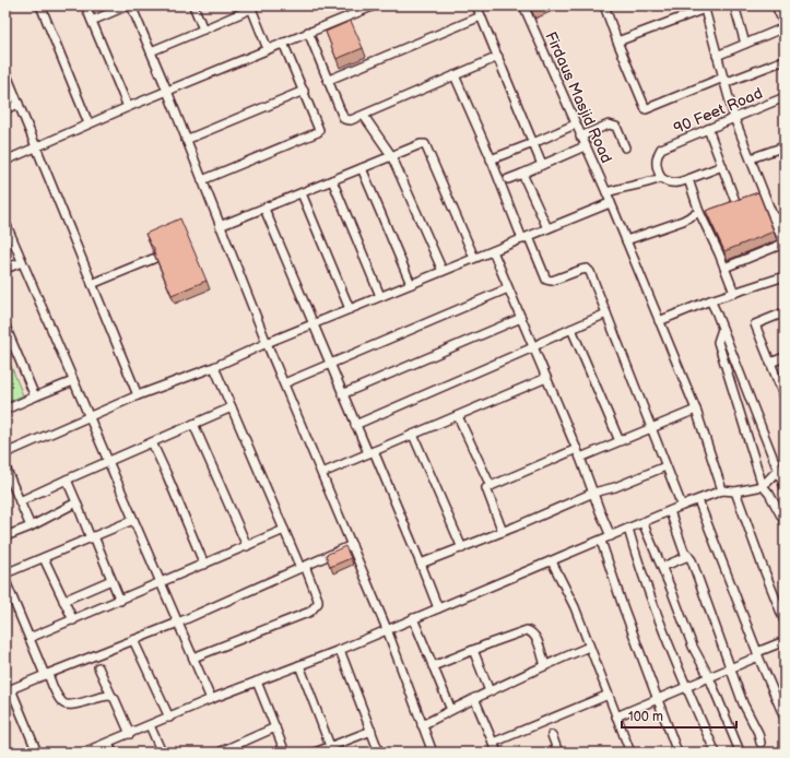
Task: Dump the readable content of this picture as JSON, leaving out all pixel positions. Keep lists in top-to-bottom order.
{
  "streets": {
    "street": ["Firdaus Masjid Road", "90 Feet Road"]
  },
  "scale_bar": "100 m"
}
